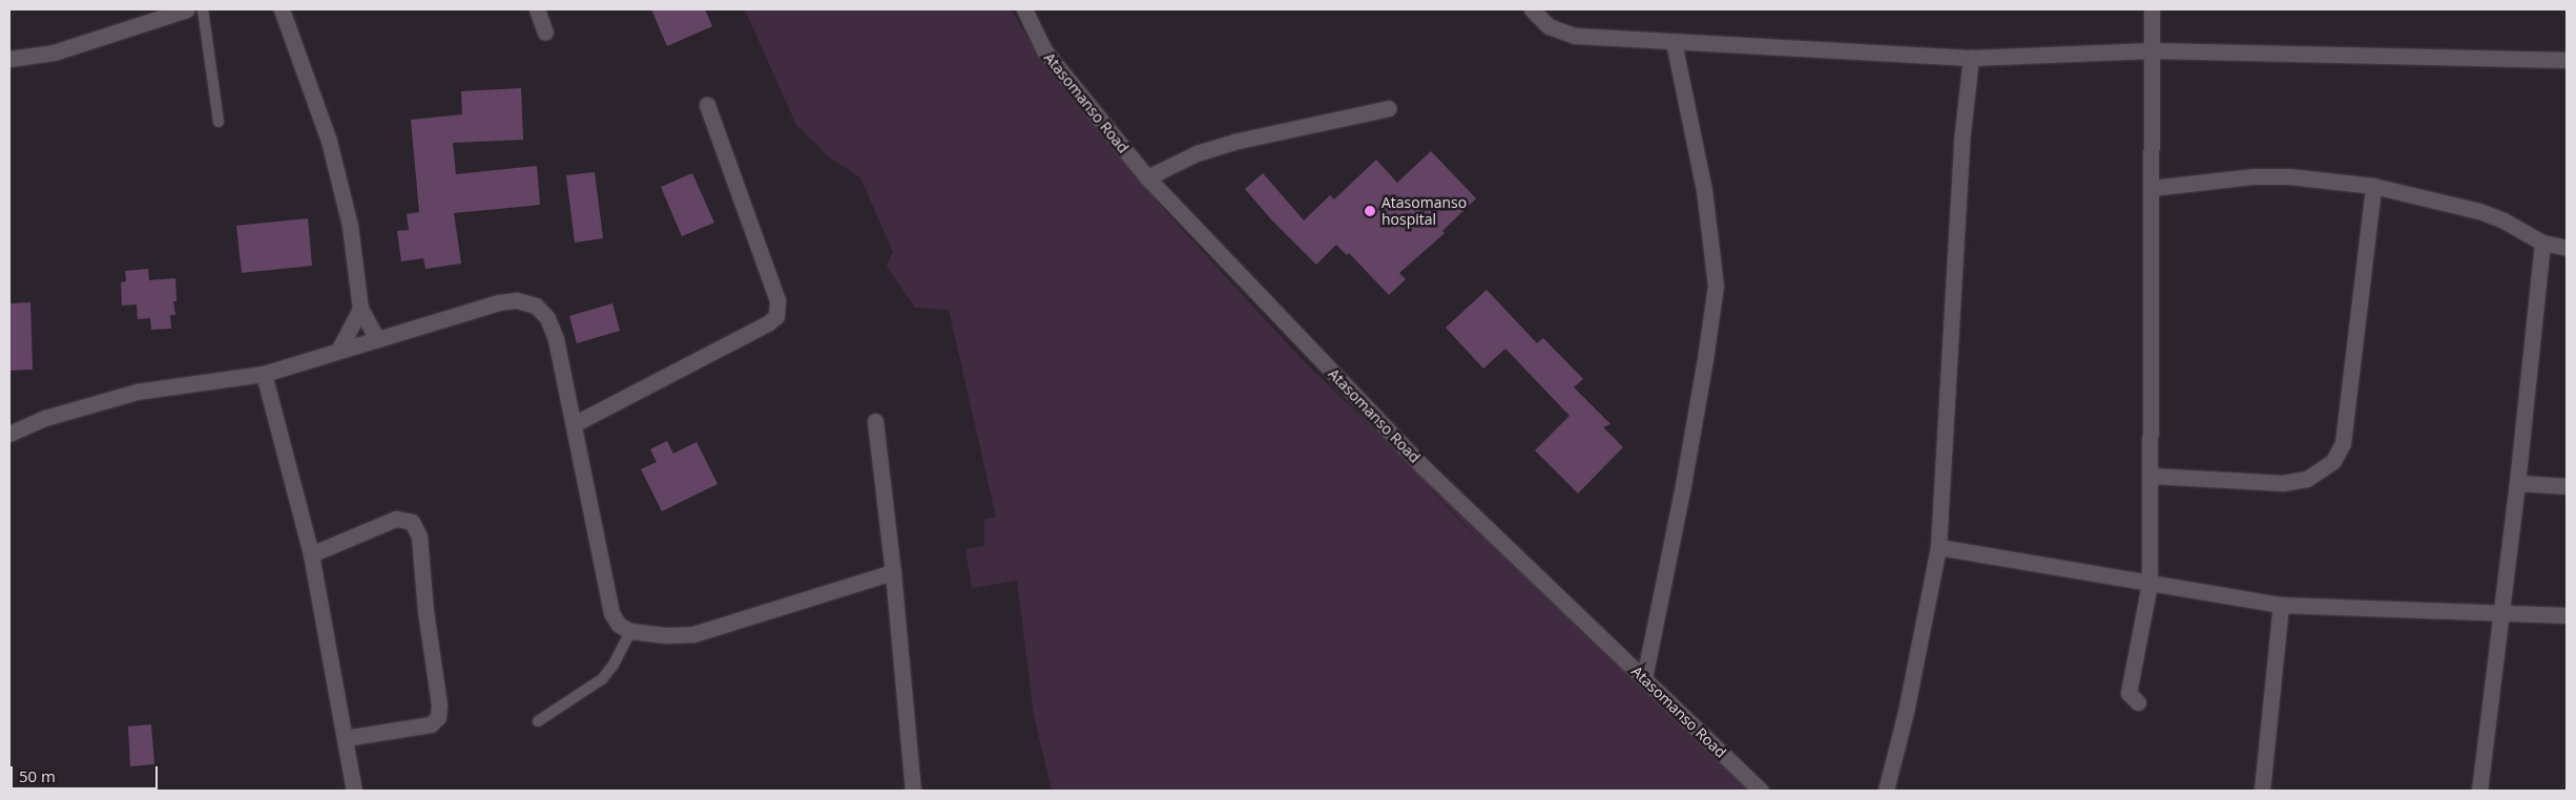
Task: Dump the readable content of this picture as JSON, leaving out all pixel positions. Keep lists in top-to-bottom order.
{
  "streets": {
    "street": ["Atasomanso Road"]
  },
  "places": ["Atasomanso hospital"],
  "scale_bar": "50 m"
}
